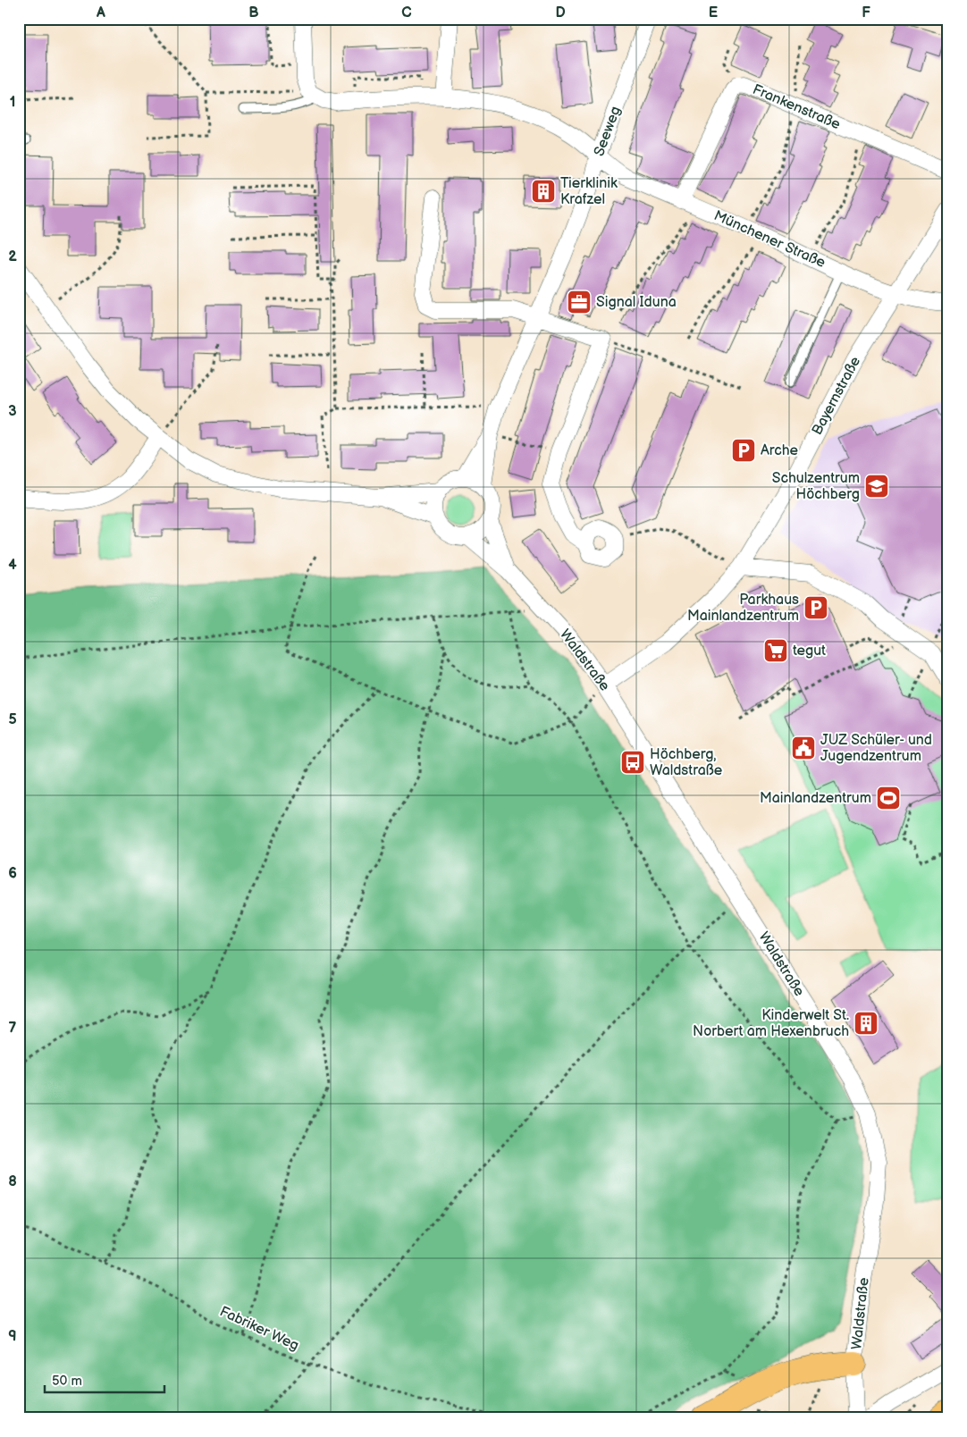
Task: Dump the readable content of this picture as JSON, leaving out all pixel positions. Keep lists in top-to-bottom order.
{
  "streets": {
    "street": [
      "Frankenstraße",
      "Seeweg",
      "Münchener Straße",
      "Bayernstraße",
      "Waldstraße"
    ],
    "path": ["Fabriker Weg"]
  },
  "crossings": [
    ["Frankenstraße", "Münchener Straße"],
    ["Seeweg", "Münchener Straße"],
    ["Seeweg", "Waldstraße"],
    ["Münchener Straße", "Bayernstraße"],
    ["Bayernstraße", "Waldstraße"]
  ],
  "places": {
    "building": ["Tierklinik Krafzel", "Kinderwelt St. Norbert am Hexenbruch"],
    "office": ["Signal Iduna"],
    "parking": ["Arche", "Parkhaus Mainlandzentrum"],
    "school or university": ["Schulzentrum Höchberg"],
    "supermarket": ["tegut"],
    "public building": ["JUZ Schüler- und Jugendzentrum"],
    "bus stop": ["Höchberg, Waldstraße"],
    "sports": ["Mainlandzentrum"]
  },
  "scale_bar": "50 m",
  "grid": {
    "columns": [
      "A",
      "B",
      "C",
      "D",
      "E",
      "F"
    ],
    "rows": [
      "1",
      "2",
      "3",
      "4",
      "5",
      "6",
      "7",
      "8",
      "9"
    ]
  }
}
